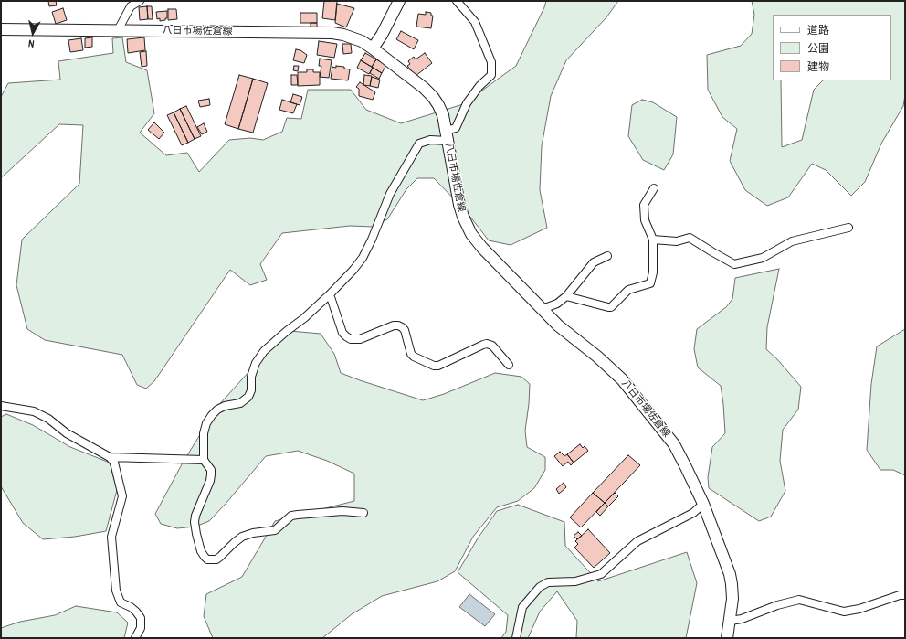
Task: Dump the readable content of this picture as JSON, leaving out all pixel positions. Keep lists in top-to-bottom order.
{
  "streets": {
    "main road": ["八日市場佐倉線"]
  },
  "legend": ["道路", "公園", "建物"],
  "north": "bottom"
}
